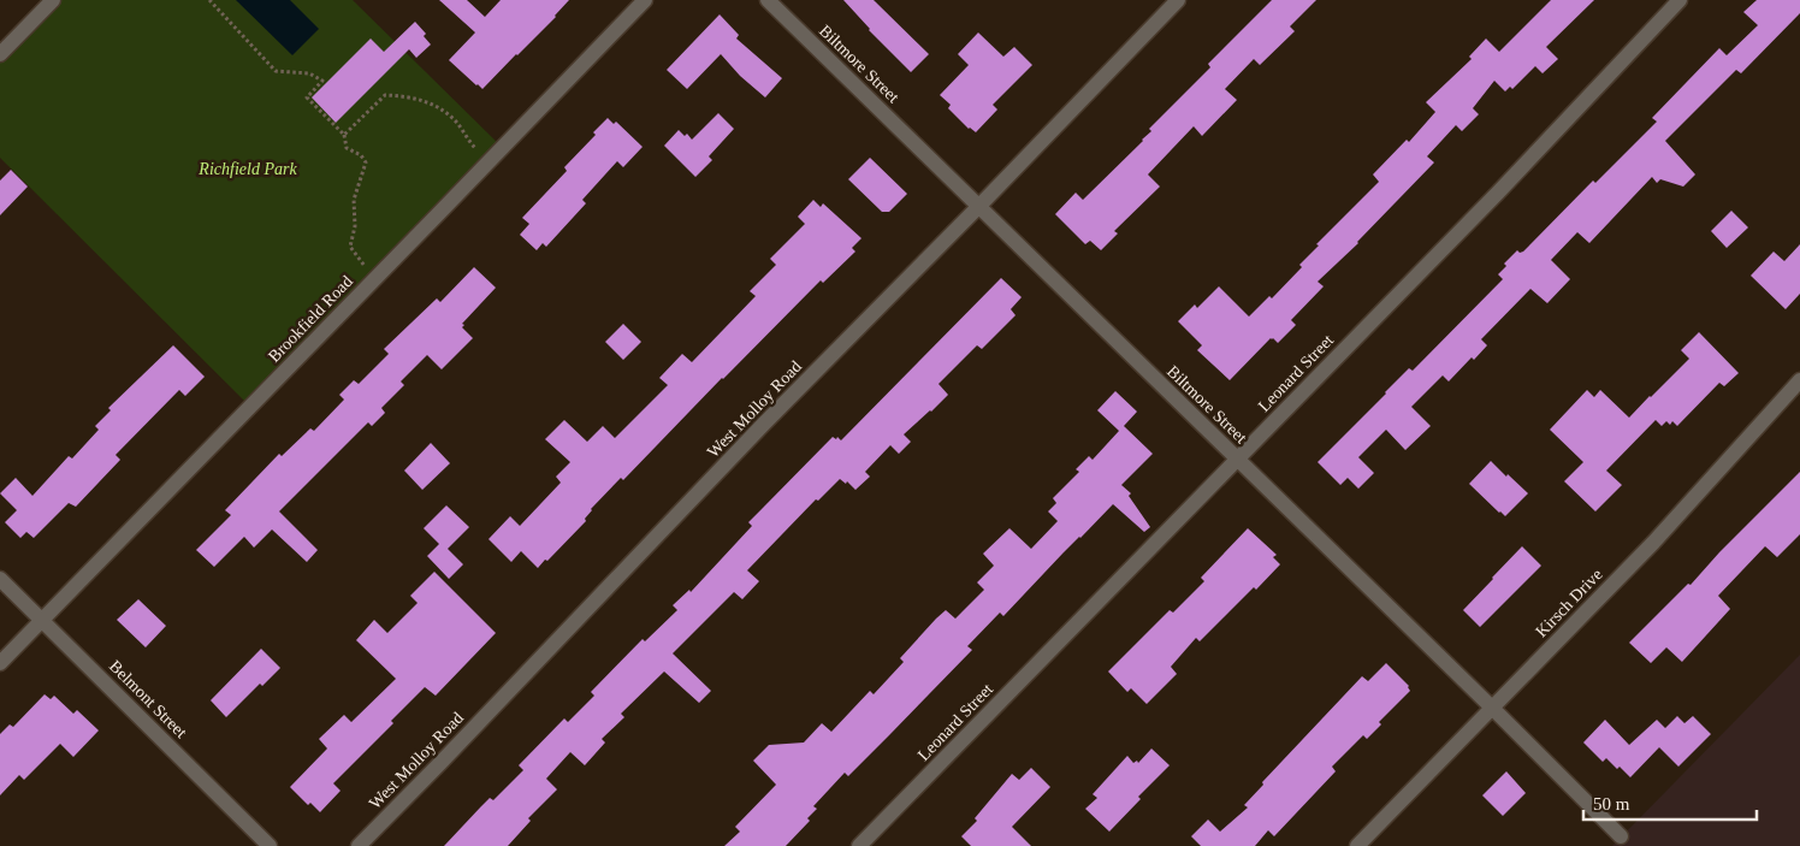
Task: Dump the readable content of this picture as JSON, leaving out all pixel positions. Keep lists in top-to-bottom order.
{
  "streets": {
    "street": [
      "Biltmore Street",
      "Brookfield Road",
      "Leonard Street",
      "West Molloy Road",
      "Kirsch Drive",
      "Belmont Street"
    ]
  },
  "crossings": [
    ["Biltmore Street", "Leonard Street"],
    ["Biltmore Street", "West Molloy Road"],
    ["Biltmore Street", "Kirsch Drive"],
    ["Brookfield Road", "Belmont Street"]
  ],
  "parks": ["Richfield Park"],
  "scale_bar": "50 m"
}
